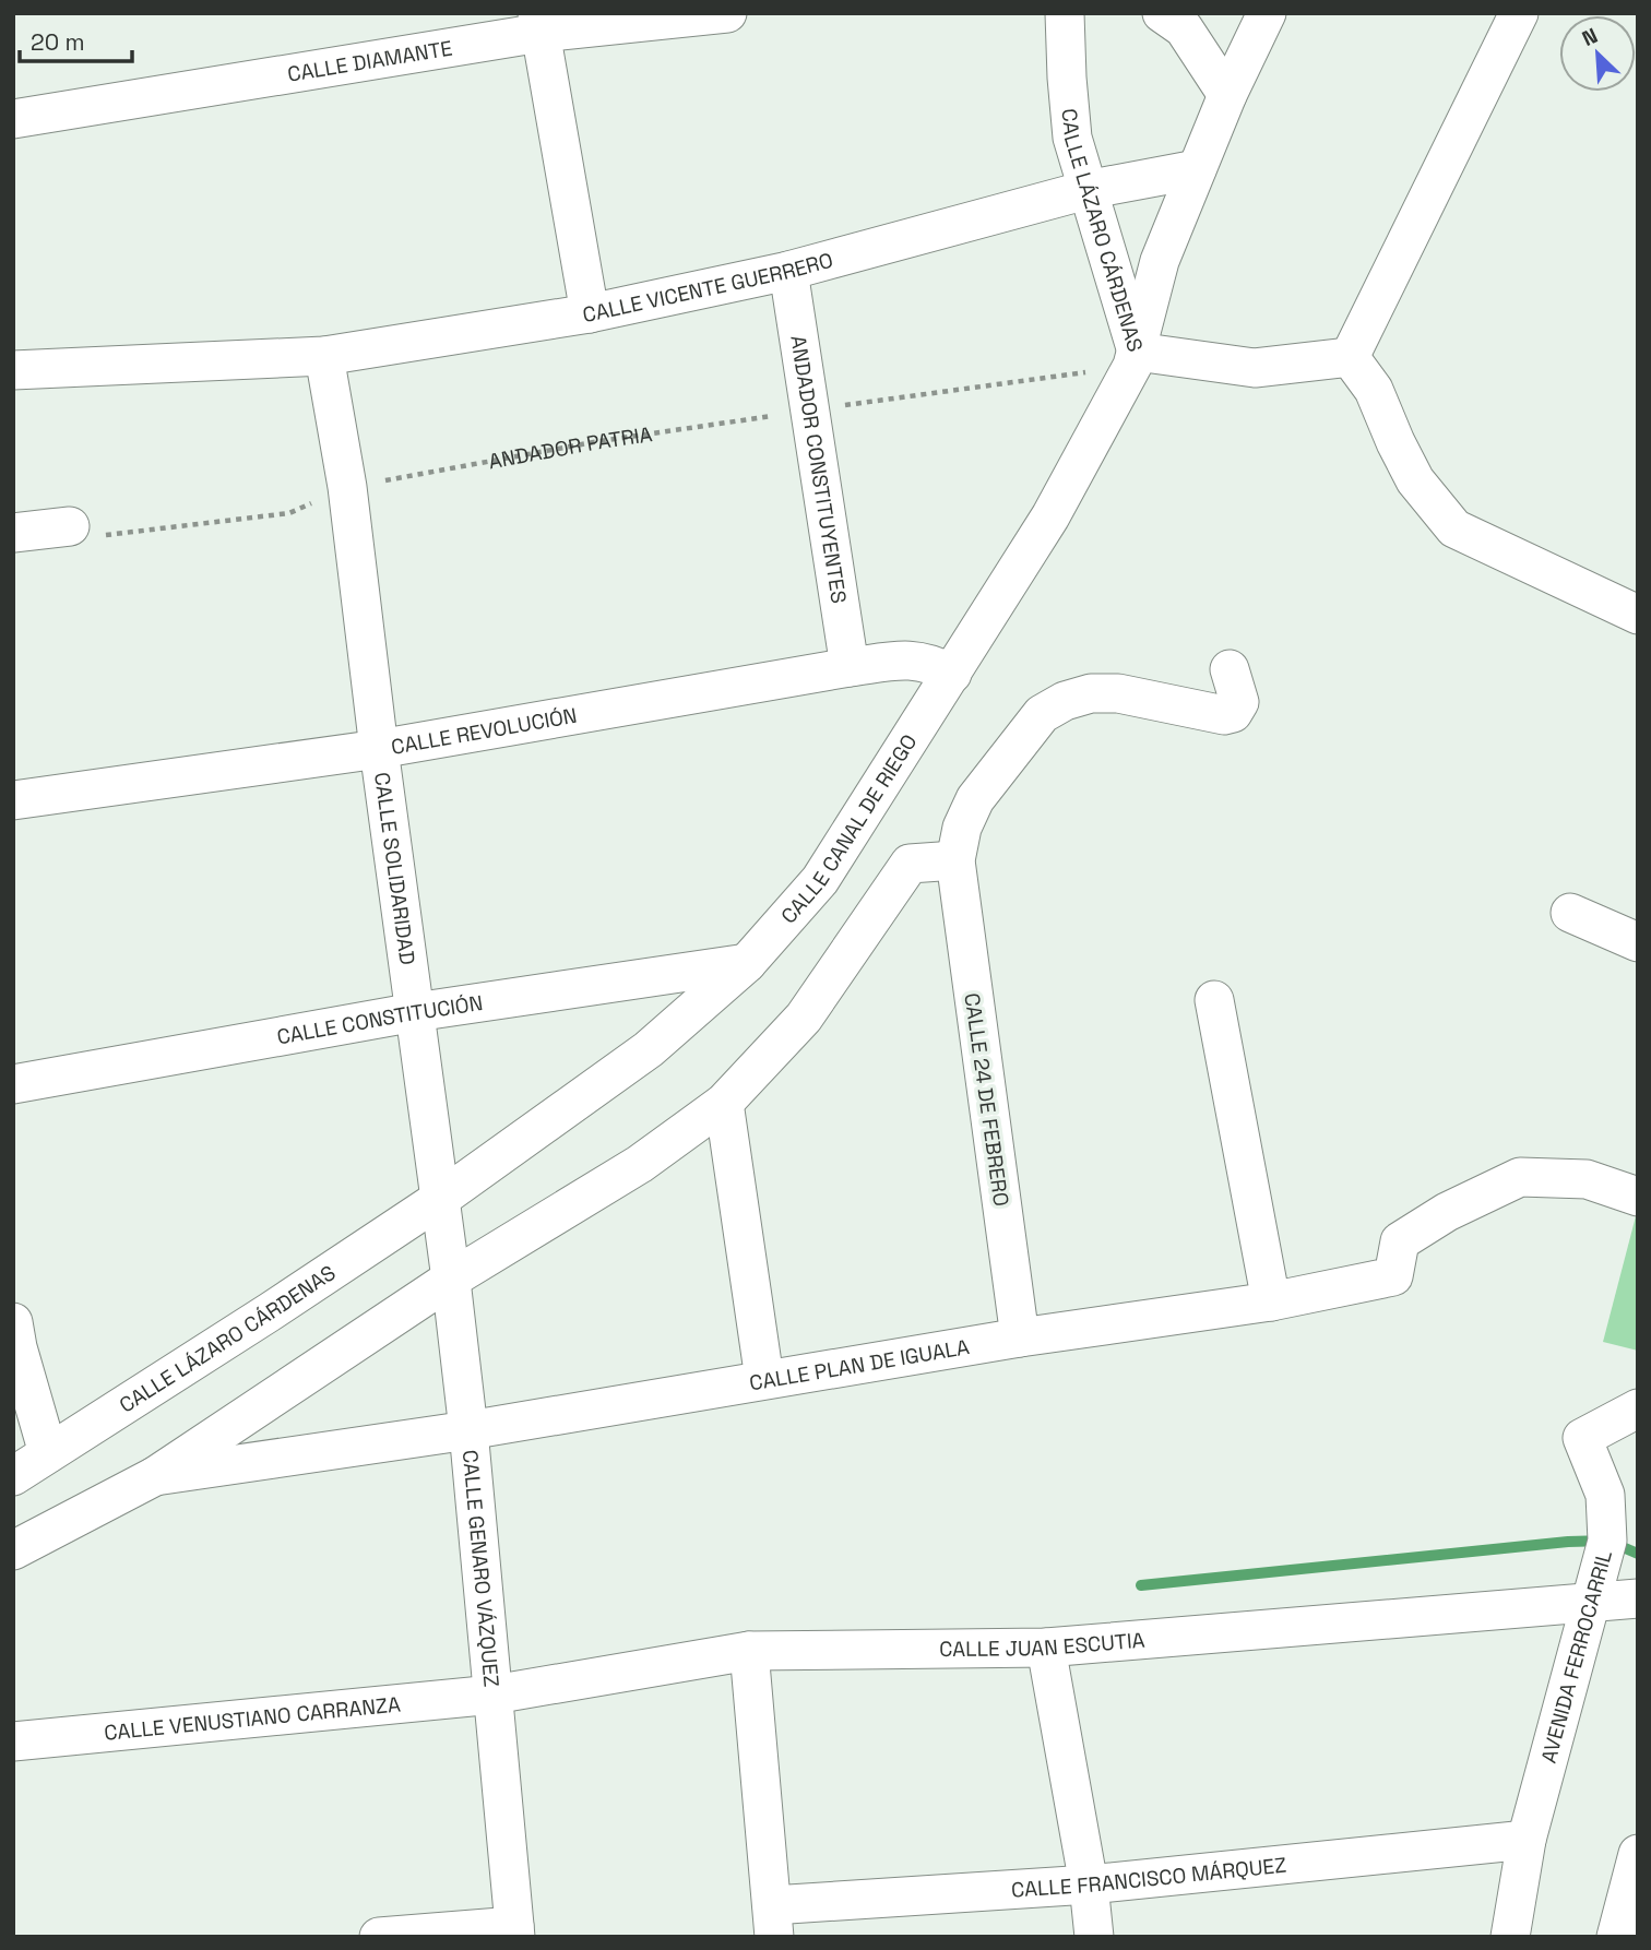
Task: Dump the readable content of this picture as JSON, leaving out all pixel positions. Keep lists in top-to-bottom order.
{
  "streets": {
    "street": [
      "CALLE DIAMANTE",
      "CALLE LÁZARO CÁRDENAS",
      "CALLE VICENTE GUERRERO",
      "ANDADOR CONSTITUYENTES",
      "CALLE REVOLUCIÓN",
      "CALLE CANAL DE RIEGO",
      "CALLE SOLIDARIDAD",
      "CALLE CONSTITUCIÓN",
      "CALLE 24 DE FEBRERO",
      "CALLE PLAN DE IGUALA",
      "CALLE GENARO VÁZQUEZ",
      "CALLE JUAN ESCUTIA",
      "AVENIDA FERROCARRIL",
      "CALLE VENUSTIANO CARRANZA",
      "CALLE FRANCISCO MÁRQUEZ"
    ],
    "path": ["ANDADOR PATRIA"]
  },
  "crossings": [
    ["CALLE LÁZARO CÁRDENAS", "CALLE VICENTE GUERRERO"],
    ["CALLE LÁZARO CÁRDENAS", "ANDADOR PATRIA"],
    ["CALLE LÁZARO CÁRDENAS", "CALLE CANAL DE RIEGO"],
    ["CALLE LÁZARO CÁRDENAS", "CALLE SOLIDARIDAD"],
    ["CALLE LÁZARO CÁRDENAS", "CALLE GENARO VÁZQUEZ"],
    ["CALLE VICENTE GUERRERO", "ANDADOR CONSTITUYENTES"],
    ["CALLE VICENTE GUERRERO", "CALLE CANAL DE RIEGO"],
    ["CALLE VICENTE GUERRERO", "CALLE SOLIDARIDAD"],
    ["ANDADOR PATRIA", "ANDADOR CONSTITUYENTES"],
    ["ANDADOR PATRIA", "CALLE CANAL DE RIEGO"],
    ["ANDADOR PATRIA", "CALLE SOLIDARIDAD"],
    ["ANDADOR CONSTITUYENTES", "CALLE REVOLUCIÓN"],
    ["CALLE REVOLUCIÓN", "CALLE CANAL DE RIEGO"],
    ["CALLE REVOLUCIÓN", "CALLE SOLIDARIDAD"],
    ["CALLE CANAL DE RIEGO", "CALLE SOLIDARIDAD"],
    ["CALLE CANAL DE RIEGO", "CALLE CONSTITUCIÓN"],
    ["CALLE CANAL DE RIEGO", "CALLE GENARO VÁZQUEZ"],
    ["CALLE SOLIDARIDAD", "CALLE CONSTITUCIÓN"],
    ["CALLE SOLIDARIDAD", "CALLE GENARO VÁZQUEZ"],
    ["CALLE 24 DE FEBRERO", "CALLE PLAN DE IGUALA"],
    ["CALLE PLAN DE IGUALA", "CALLE GENARO VÁZQUEZ"],
    ["CALLE GENARO VÁZQUEZ", "CALLE JUAN ESCUTIA"],
    ["CALLE GENARO VÁZQUEZ", "CALLE VENUSTIANO CARRANZA"],
    ["CALLE JUAN ESCUTIA", "AVENIDA FERROCARRIL"],
    ["CALLE JUAN ESCUTIA", "CALLE VENUSTIANO CARRANZA"],
    ["AVENIDA FERROCARRIL", "CALLE FRANCISCO MÁRQUEZ"]
  ],
  "scale_bar": "20 m",
  "north": "top left"
}
